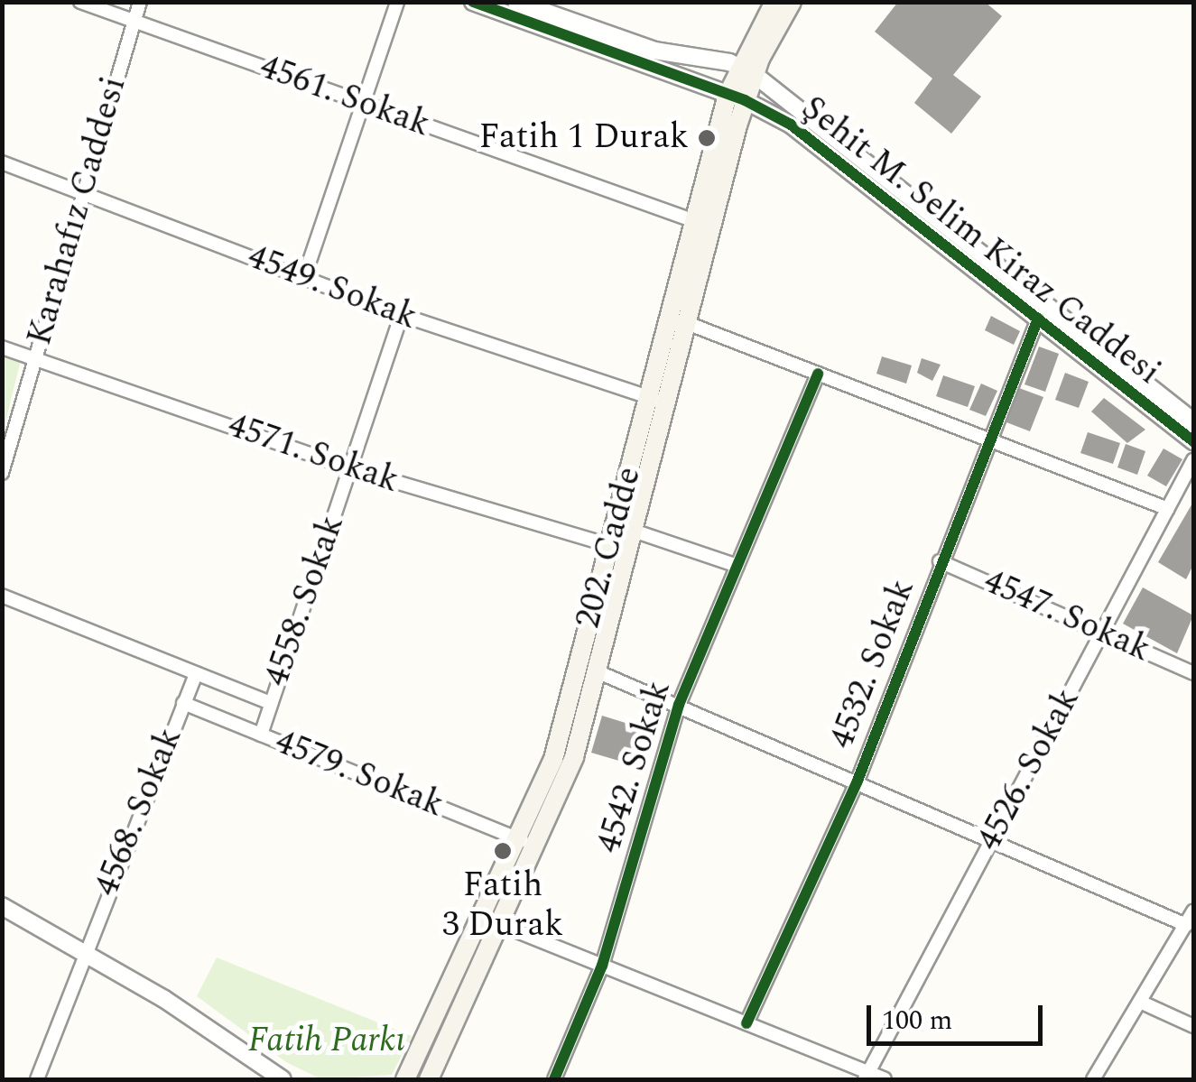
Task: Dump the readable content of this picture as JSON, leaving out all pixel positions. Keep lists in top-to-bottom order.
{
  "streets": {
    "main road": ["202. Cadde"],
    "street": [
      "4561. Sokak",
      "Karahafız Caddesi",
      "Şehit M. Selim Kiraz Caddesi",
      "4549. Sokak",
      "4571. Sokak",
      "4558. Sokak",
      "4547. Sokak",
      "4532. Sokak",
      "4542. Sokak",
      "4526. Sokak",
      "4579. Sokak",
      "4568. Sokak"
    ]
  },
  "crossings": [
    ["4561. Sokak", "Karahafız Caddesi"],
    ["4561. Sokak", "202. Cadde"],
    ["Karahafız Caddesi", "4549. Sokak"],
    ["Karahafız Caddesi", "4571. Sokak"],
    ["Şehit M. Selim Kiraz Caddesi", "202. Cadde"],
    ["Şehit M. Selim Kiraz Caddesi", "4532. Sokak"],
    ["4549. Sokak", "202. Cadde"],
    ["4549. Sokak", "4558. Sokak"],
    ["4571. Sokak", "202. Cadde"],
    ["4571. Sokak", "4558. Sokak"],
    ["202. Cadde", "4579. Sokak"],
    ["4558. Sokak", "4579. Sokak"],
    ["4547. Sokak", "4532. Sokak"],
    ["4547. Sokak", "4526. Sokak"],
    ["4579. Sokak", "4568. Sokak"]
  ],
  "parks": ["Fatih Parkı"],
  "places": ["Fatih 1 Durak", "Fatih 3 Durak"],
  "scale_bar": "100 m"
}
